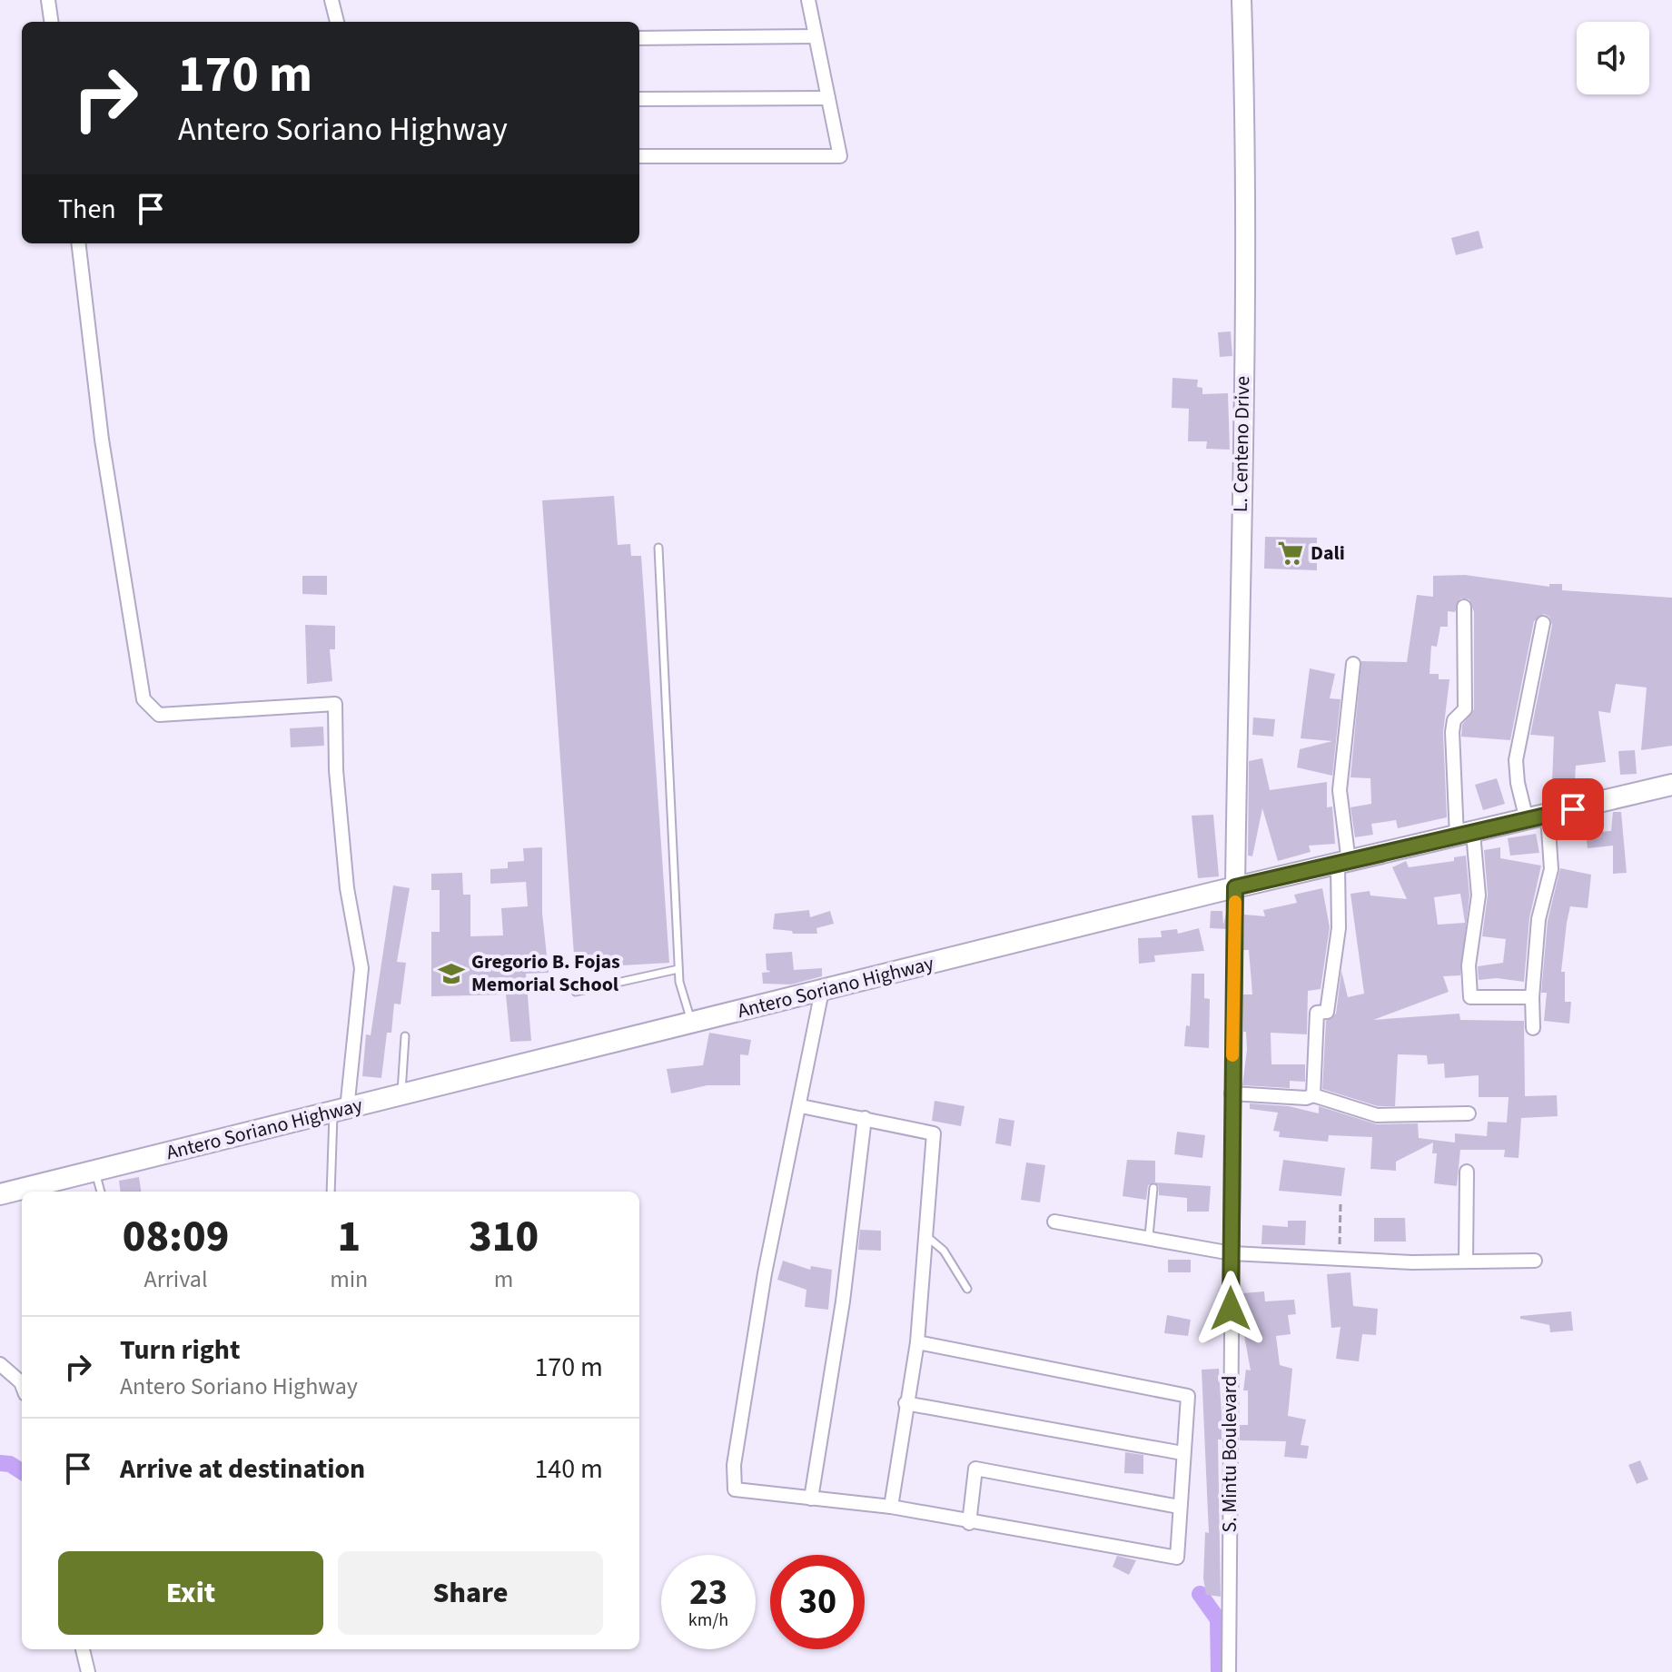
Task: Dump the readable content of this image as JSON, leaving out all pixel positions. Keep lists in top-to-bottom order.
{
  "streets": {
    "main road": ["Antero Soriano Highway"],
    "street": ["L. Centeno Drive", "S. Mintu Boulevard"]
  },
  "crossings": [
    ["L. Centeno Drive", "Antero Soriano Highway"],
    ["L. Centeno Drive", "S. Mintu Boulevard"],
    ["Antero Soriano Highway", "S. Mintu Boulevard"]
  ],
  "places": {
    "supermarket": ["Dali"],
    "school or university": ["Gregorio B. Fojas Memorial School"]
  },
  "page": {
    "turn": ["170 m", "Antero Soriano Highway"],
    "then": "Then",
    "eta": [
      "08:09",
      "Arrival",
      "1",
      "min",
      "310",
      "m"
    ],
    "list": [
      {
        "name": "Turn right",
        "note": "Antero Soriano Highway",
        "value": "170 m"
      },
      {
        "name": "Arrive at destination",
        "value": "140 m"
      }
    ],
    "buttons": ["Exit", "Share"],
    "speed": "23 km/h",
    "limit": "30"
  }
}
